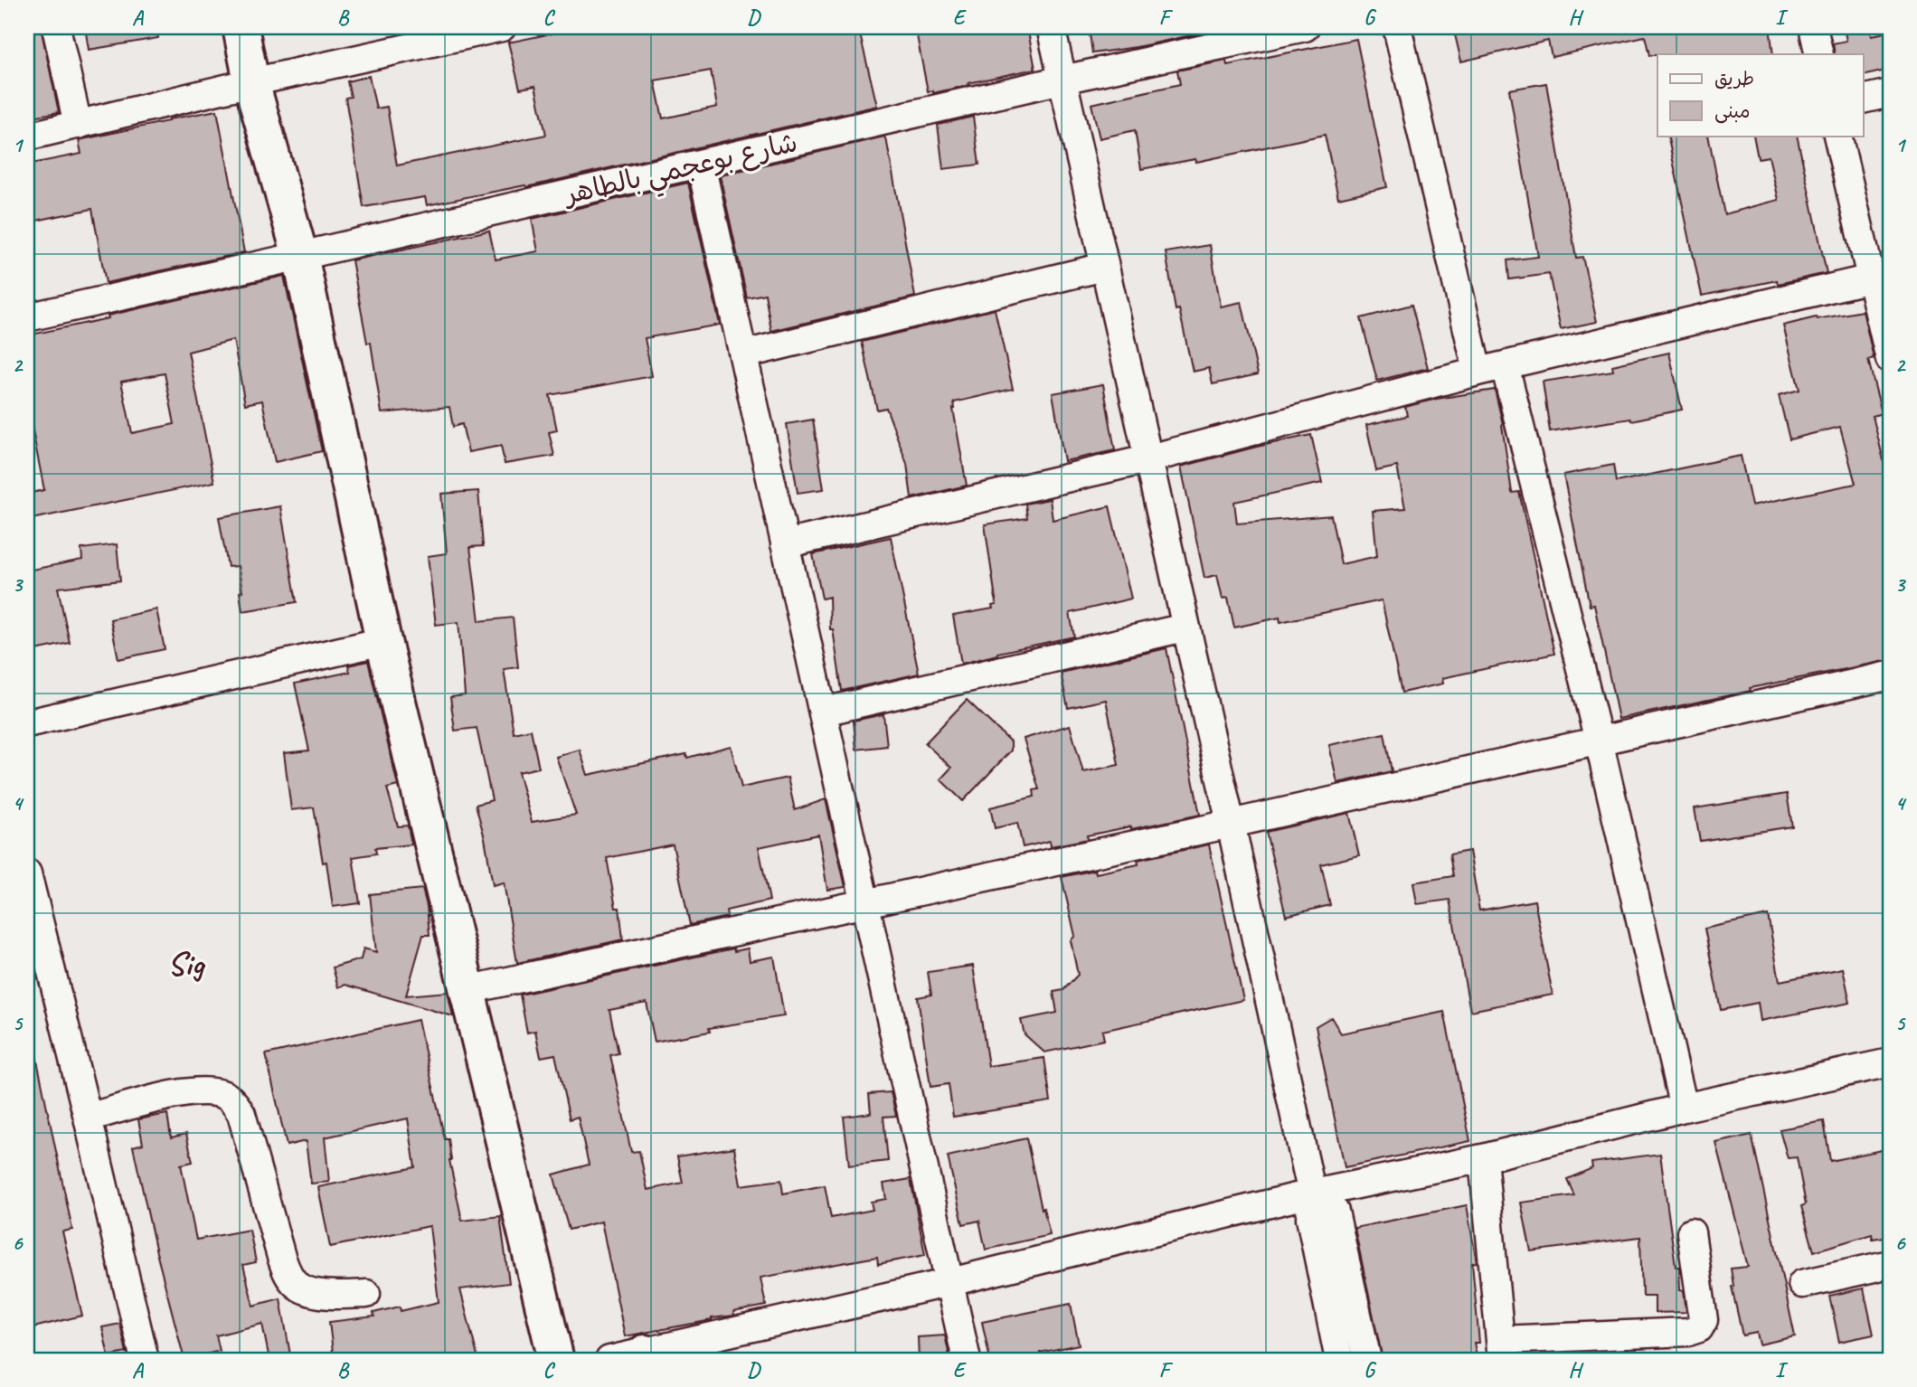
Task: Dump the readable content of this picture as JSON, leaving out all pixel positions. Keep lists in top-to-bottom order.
{
  "streets": {
    "street": ["شارع بوعجمي بالطاهر"]
  },
  "districts": ["Sig"],
  "legend": ["طريق", "مبنى"],
  "grid": {
    "columns": [
      "A",
      "B",
      "C",
      "D",
      "E",
      "F",
      "G",
      "H",
      "I"
    ],
    "rows": [
      "1",
      "2",
      "3",
      "4",
      "5",
      "6"
    ]
  }
}
